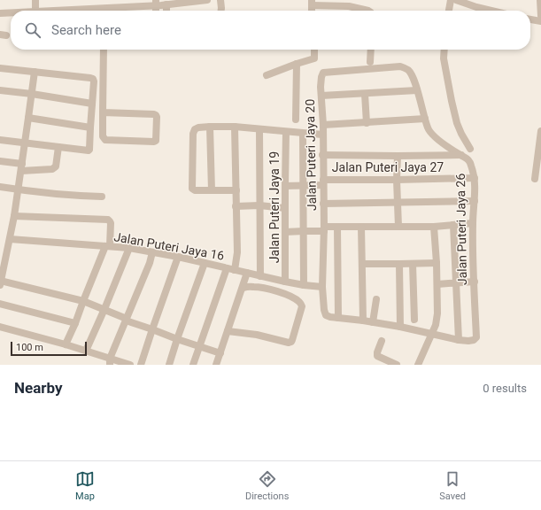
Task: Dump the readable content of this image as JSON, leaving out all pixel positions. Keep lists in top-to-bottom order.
{
  "streets": {
    "street": [
      "Jalan Puteri Jaya 20",
      "Jalan Puteri Jaya 27",
      "Jalan Puteri Jaya 19",
      "Jalan Puteri Jaya 26",
      "Jalan Puteri Jaya 16"
    ]
  },
  "crossings": [
    ["Jalan Puteri Jaya 20", "Jalan Puteri Jaya 27"],
    ["Jalan Puteri Jaya 20", "Jalan Puteri Jaya 26"],
    ["Jalan Puteri Jaya 20", "Jalan Puteri Jaya 16"],
    ["Jalan Puteri Jaya 27", "Jalan Puteri Jaya 19"],
    ["Jalan Puteri Jaya 27", "Jalan Puteri Jaya 26"],
    ["Jalan Puteri Jaya 19", "Jalan Puteri Jaya 16"]
  ],
  "scale_bar": "100 m",
  "page": {
    "search": "Search here",
    "scale": "100 m",
    "heading": ["Nearby", "0 results"],
    "nav": ["Map", "Directions", "Saved"]
  }
}
